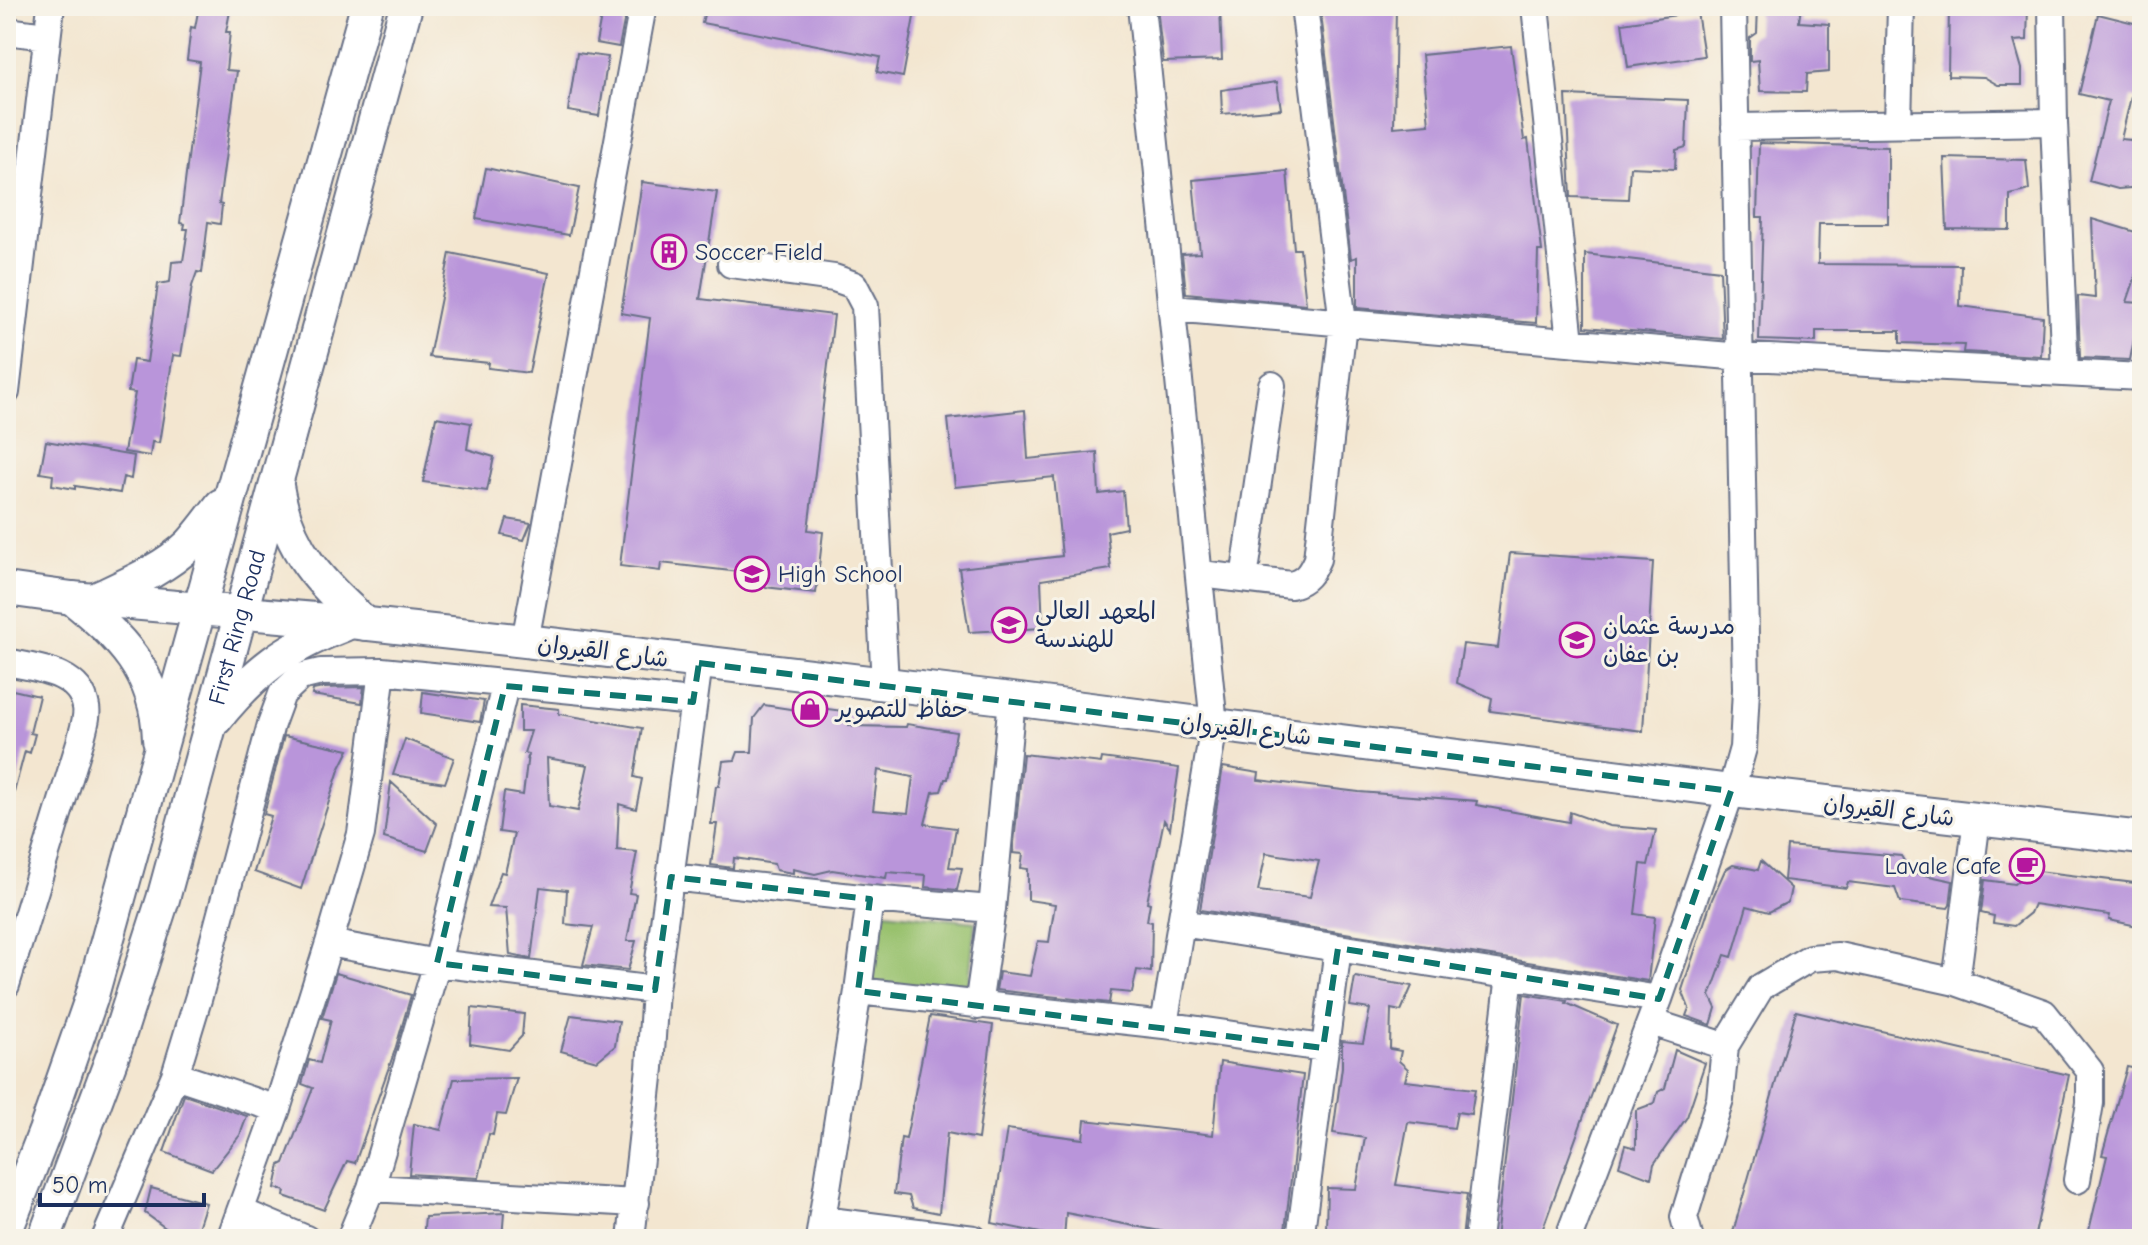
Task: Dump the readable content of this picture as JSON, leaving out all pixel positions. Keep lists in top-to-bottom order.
{
  "streets": {
    "main road": ["First Ring Road", "شارع القيروان"]
  },
  "crossings": [
    ["First Ring Road", "شارع القيروان"]
  ],
  "places": {
    "building": ["Soccer Field"],
    "school or university": ["High School", "المعهد العالي للهندسة", "مدرسة عثمان بن عفان"],
    "shop": ["حفاظ للتصوير"],
    "cafe": ["Lavale Cafe"]
  },
  "scale_bar": "50 m"
}
